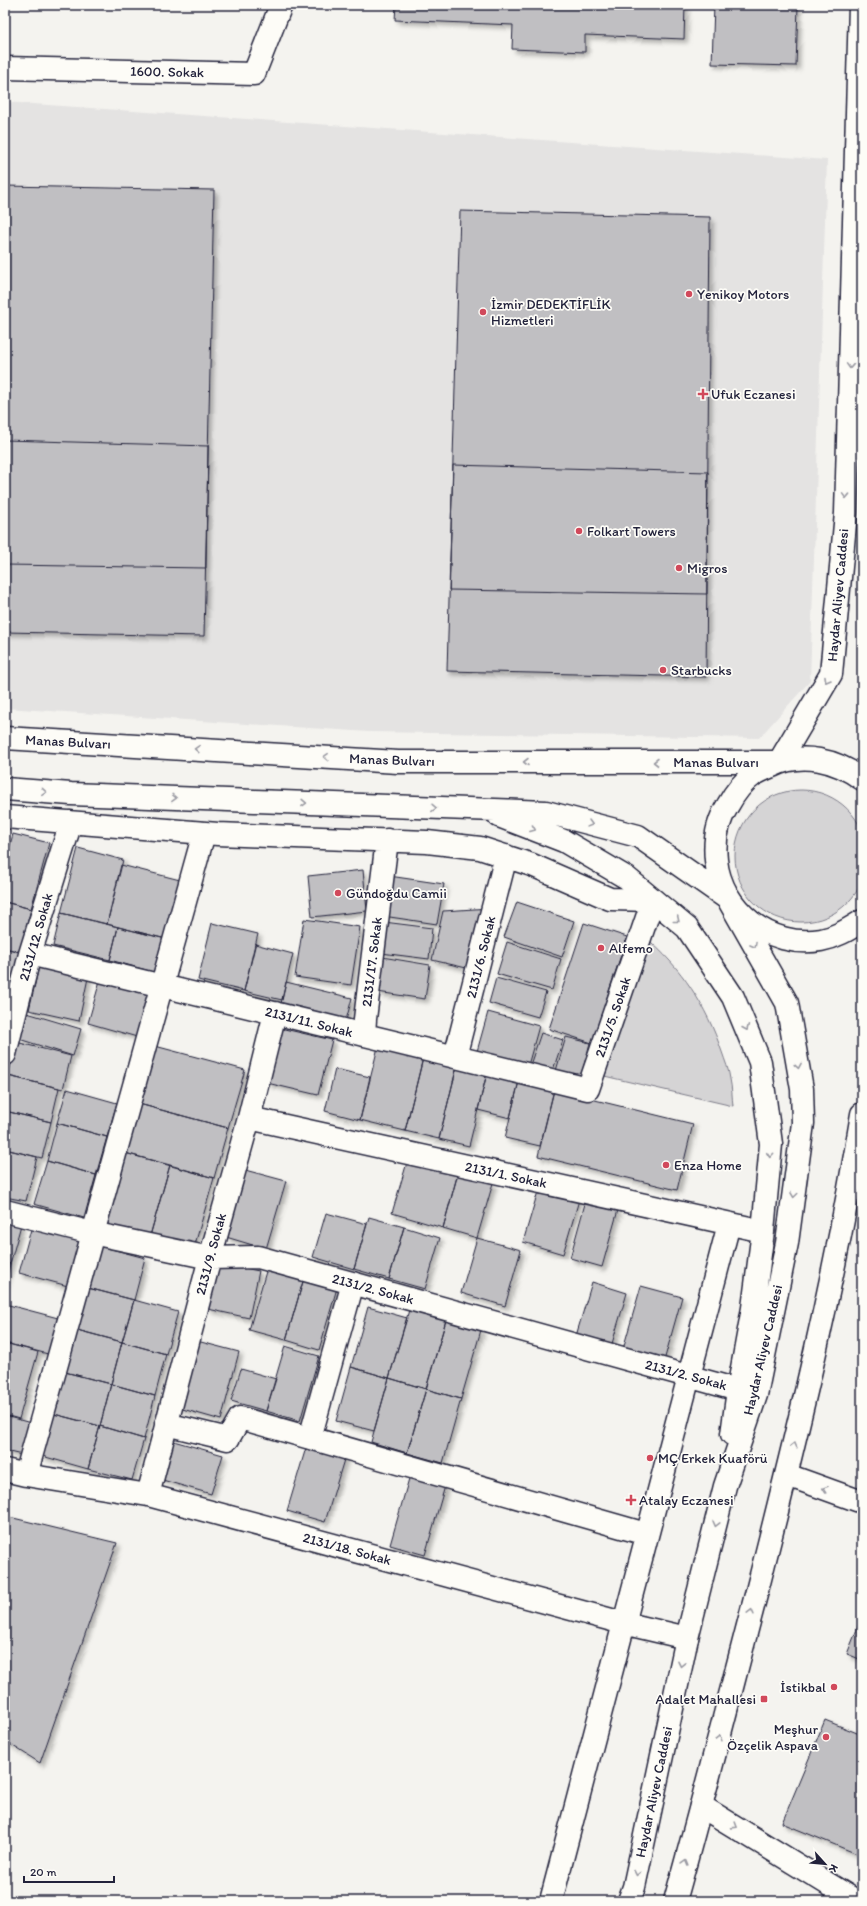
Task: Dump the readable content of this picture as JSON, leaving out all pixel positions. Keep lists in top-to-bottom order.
{
  "streets": {
    "street": [
      "1600. Sokak",
      "Haydar Aliyev Caddesi",
      "Manas Bulvarı",
      "2131/12. Sokak",
      "2131/6. Sokak",
      "2131/17. Sokak",
      "2131/5. Sokak",
      "2131/11. Sokak",
      "2131/1. Sokak",
      "2131/9. Sokak",
      "2131/2. Sokak",
      "2131/18. Sokak"
    ]
  },
  "crossings": [
    ["Haydar Aliyev Caddesi", "Manas Bulvarı"],
    ["Haydar Aliyev Caddesi", "2131/18. Sokak"],
    ["2131/12. Sokak", "2131/11. Sokak"],
    ["2131/6. Sokak", "2131/11. Sokak"],
    ["2131/17. Sokak", "2131/11. Sokak"],
    ["2131/5. Sokak", "2131/11. Sokak"],
    ["2131/11. Sokak", "2131/9. Sokak"],
    ["2131/1. Sokak", "2131/9. Sokak"],
    ["2131/9. Sokak", "2131/2. Sokak"],
    ["2131/9. Sokak", "2131/18. Sokak"]
  ],
  "places": {
    "other": [
      "Yenikoy Motors",
      "İzmir DEDEKTİFLİK Hizmetleri",
      "Folkart Towers",
      "Migros",
      "Starbucks",
      "Gündoğdu Camii",
      "Alfemo",
      "Enza Home",
      "MÇ Erkek Kuaförü",
      "İstikbal",
      "Meşhur Özçelik Aspava"
    ],
    "health": ["Ufuk Eczanesi", "Atalay Eczanesi"],
    "transit": ["Adalet Mahallesi"]
  },
  "scale_bar": "20 m",
  "north": "bottom right"
}
